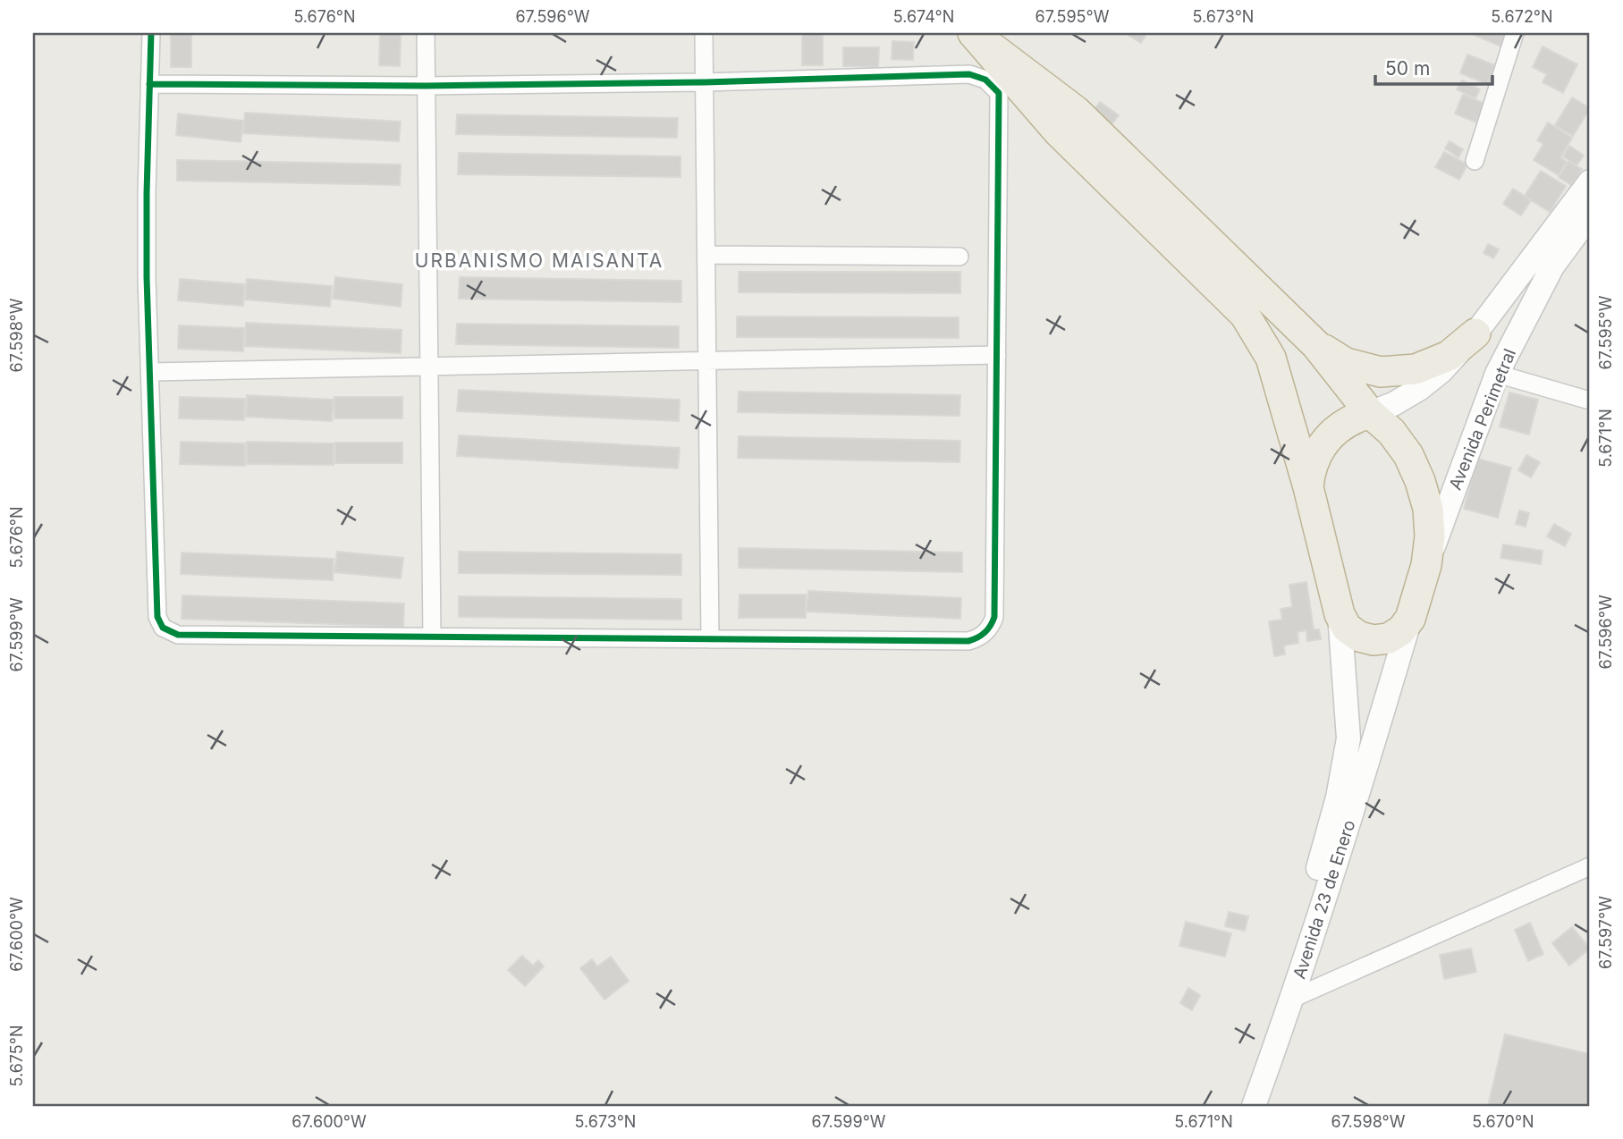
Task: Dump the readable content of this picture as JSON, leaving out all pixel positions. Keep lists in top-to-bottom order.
{
  "streets": {
    "main road": ["Avenida Perimetral", "Avenida 23 de Enero"]
  },
  "districts": ["URBANISMO MAISANTA"],
  "scale_bar": "50 m",
  "coordinates": [
    "5.676°N",
    "67.596°W",
    "5.674°N",
    "67.595°W",
    "5.673°N",
    "5.672°N",
    "67.598°W",
    "5.671°N",
    "67.599°W",
    "67.597°W",
    "67.600°W",
    "5.675°N",
    "5.670°N"
  ]
}
